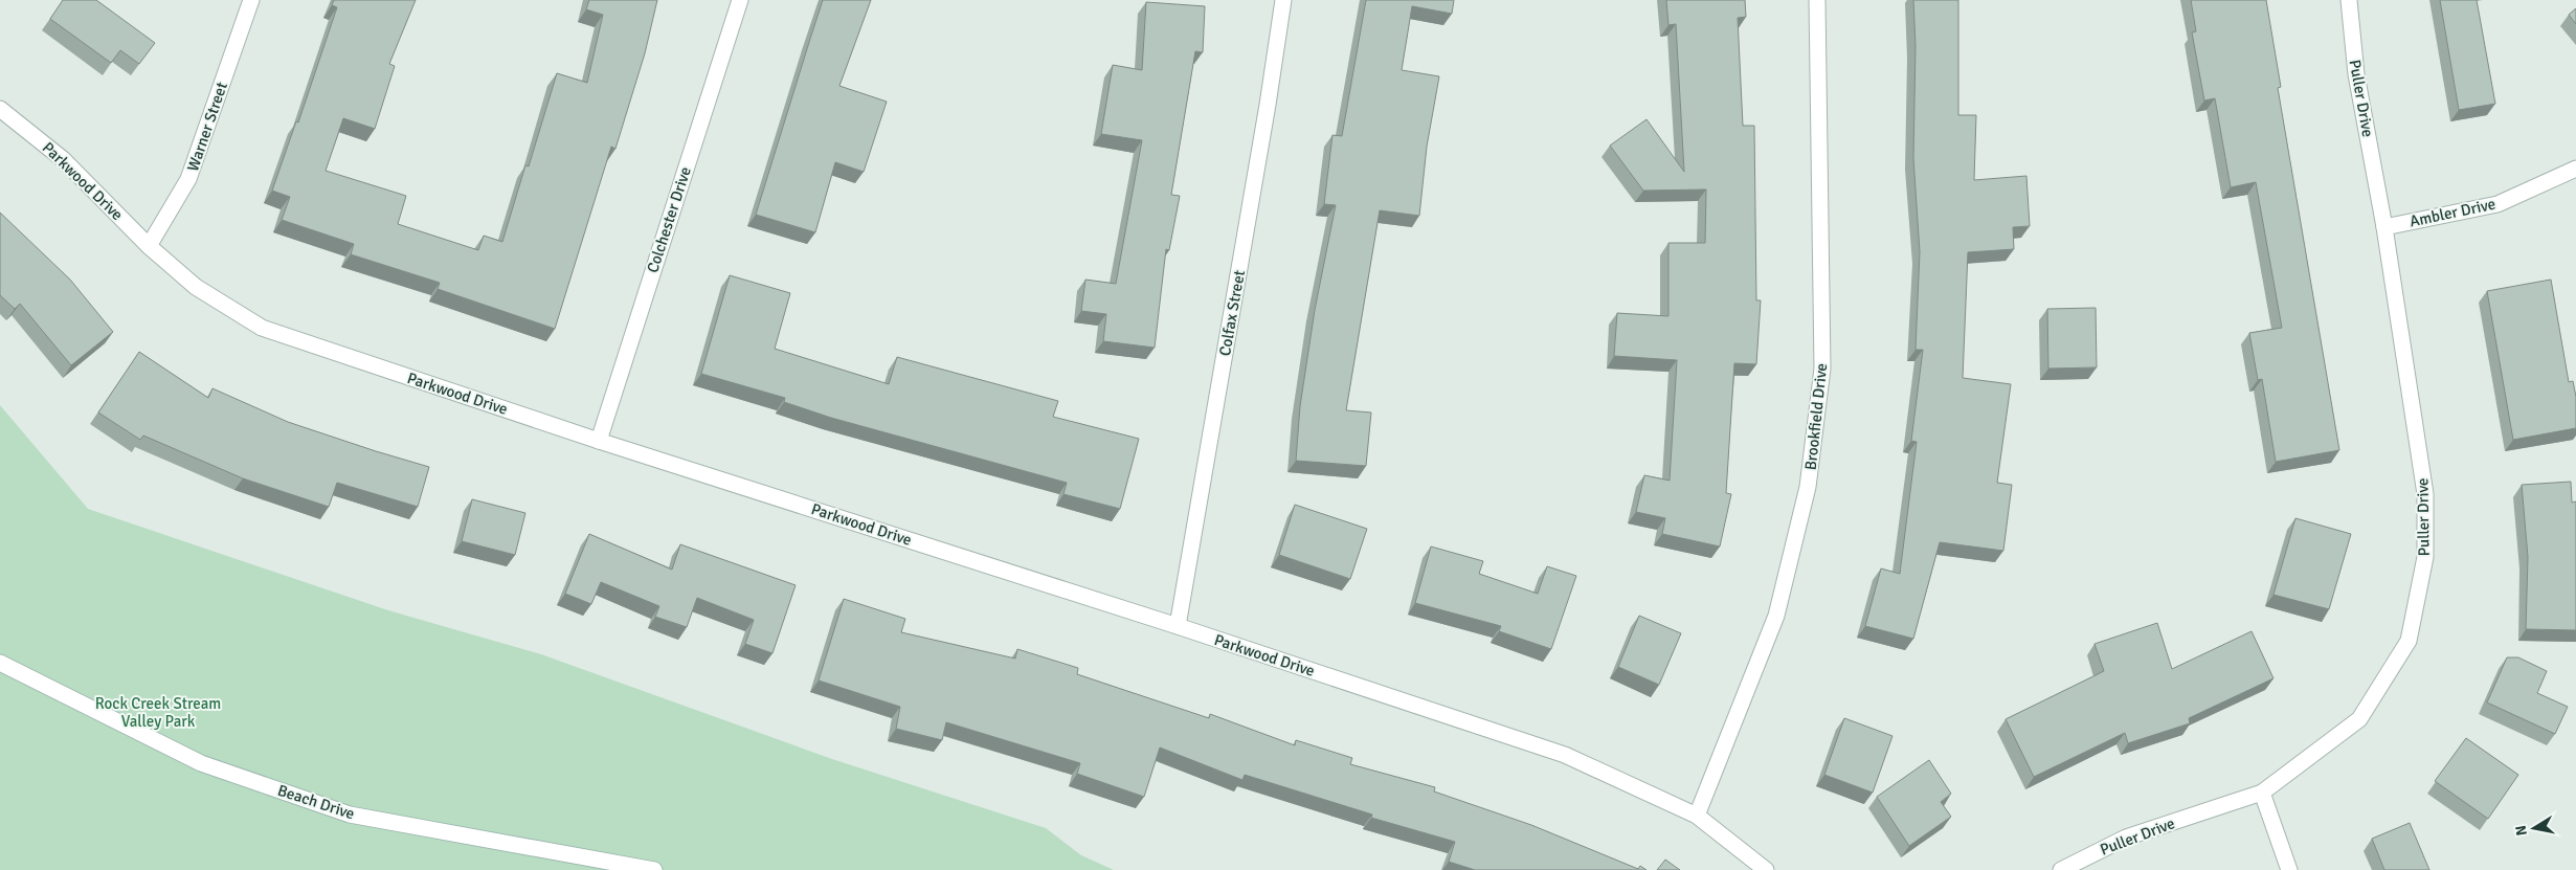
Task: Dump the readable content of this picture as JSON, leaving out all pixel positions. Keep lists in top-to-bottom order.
{
  "streets": {
    "street": [
      "Puller Drive",
      "Warner Street",
      "Parkwood Drive",
      "Ambler Drive",
      "Colchester Drive",
      "Colfax Street",
      "Brookfield Drive",
      "Beach Drive"
    ]
  },
  "crossings": [
    ["Puller Drive", "Ambler Drive"],
    ["Warner Street", "Parkwood Drive"],
    ["Parkwood Drive", "Colchester Drive"],
    ["Parkwood Drive", "Colfax Street"],
    ["Parkwood Drive", "Brookfield Drive"]
  ],
  "parks": ["Rock Creek Stream Valley Park"],
  "north": "left"
}
